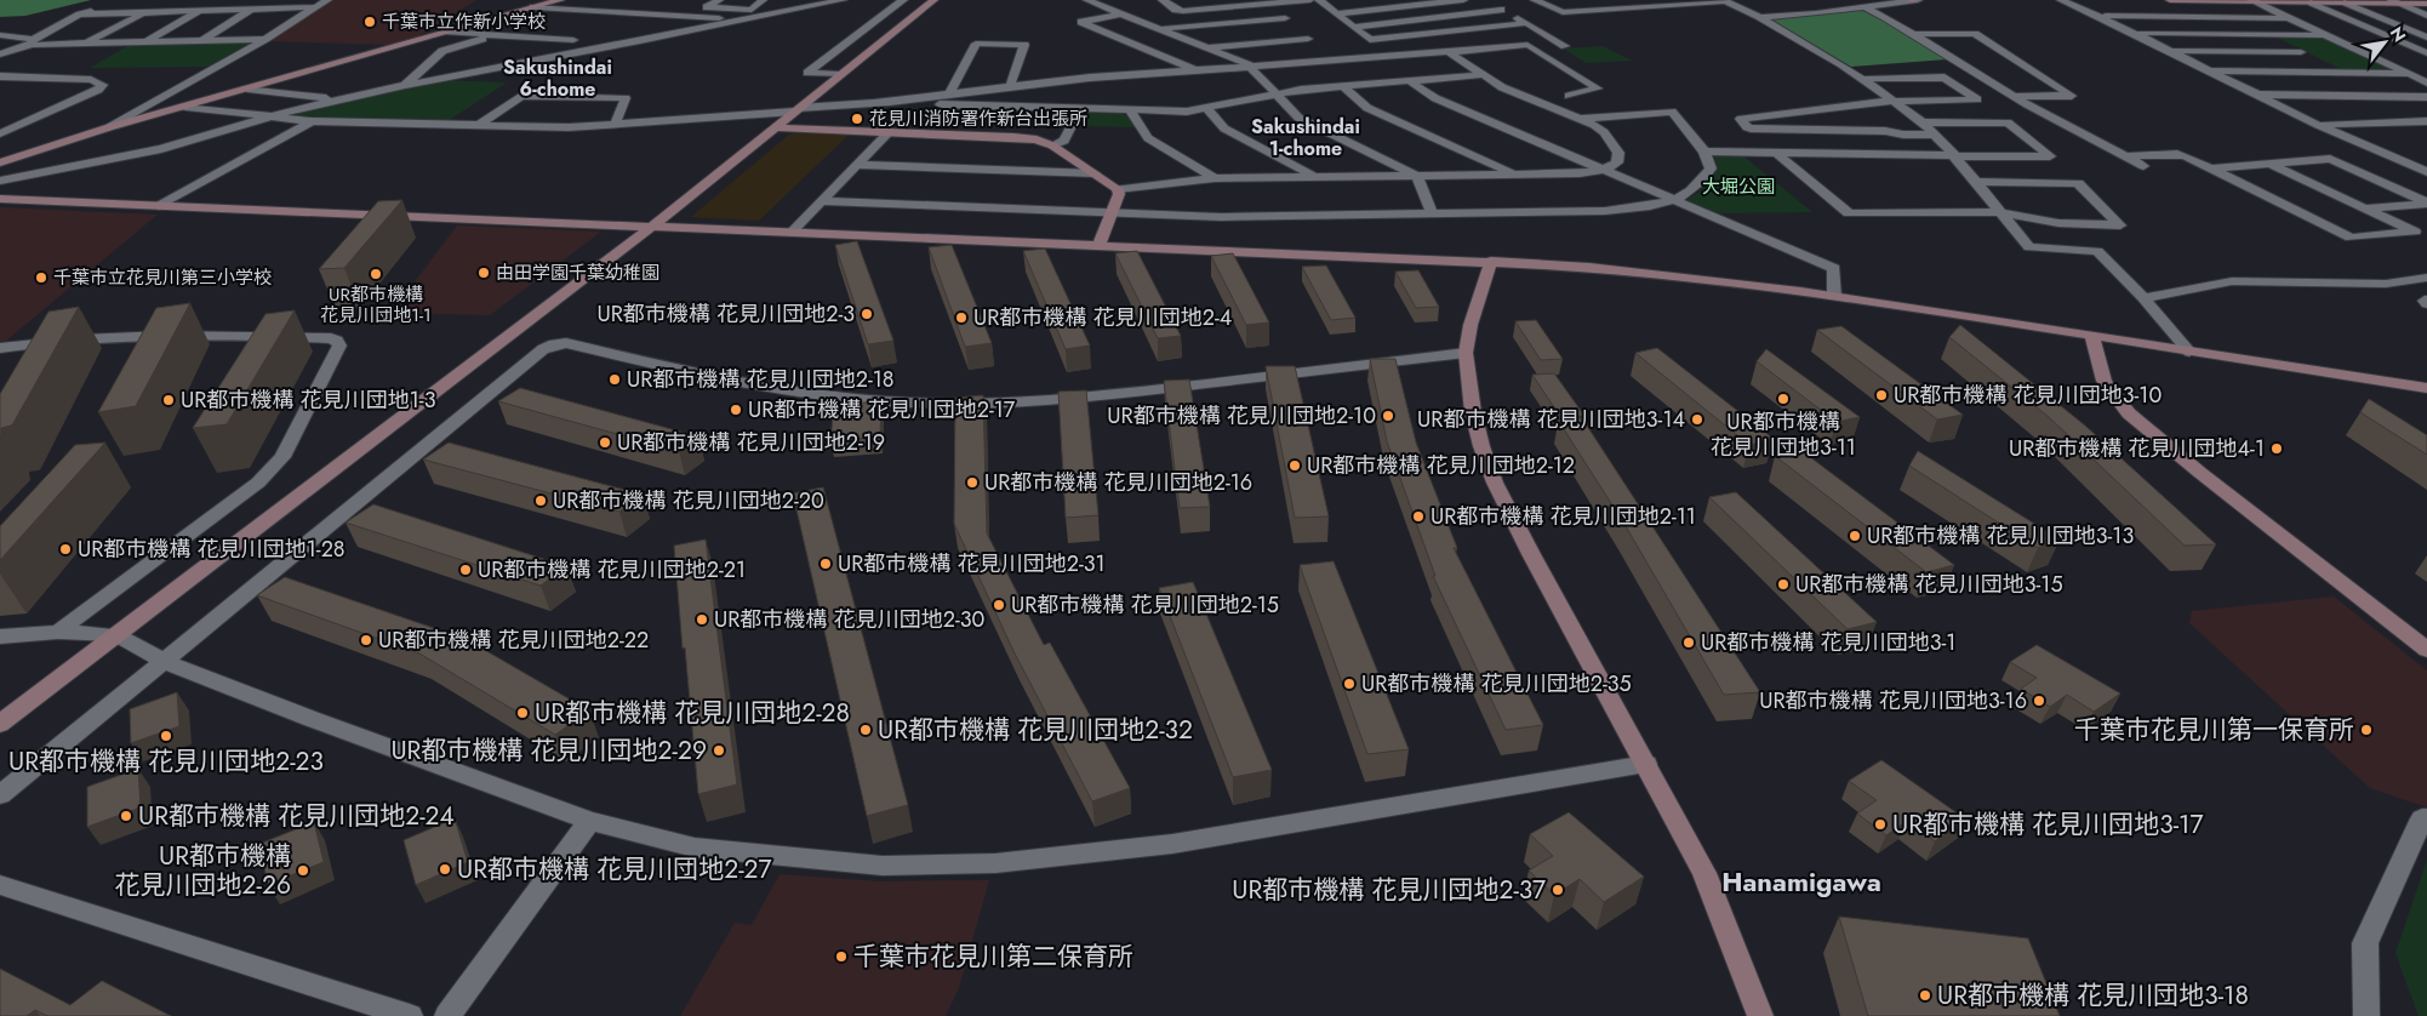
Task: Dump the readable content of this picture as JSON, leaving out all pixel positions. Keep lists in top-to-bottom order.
{
  "districts": ["Sakushindai 6-chome", "Sakushindai 1-chome", "Hanamigawa"],
  "parks": ["大堀公園"],
  "places": [
    "千葉市立作新小学校",
    "花見川消防署作新台出張所",
    "由田学園千葉幼稚園",
    "UR都市機構 花見川団地1-1",
    "千葉市立花見川第三小学校",
    "UR都市機構 花見川団地2-3",
    "UR都市機構 花見川団地2-4",
    "UR都市機構 花見川団地2-18",
    "UR都市機構 花見川団地3-10",
    "UR都市機構 花見川団地3-11",
    "UR都市機構 花見川団地1-3",
    "UR都市機構 花見川団地2-17",
    "UR都市機構 花見川団地2-10",
    "UR都市機構 花見川団地3-14",
    "UR都市機構 花見川団地2-19",
    "UR都市機構 花見川団地4-1",
    "UR都市機構 花見川団地2-12",
    "UR都市機構 花見川団地2-16",
    "UR都市機構 花見川団地2-20",
    "UR都市機構 花見川団地2-11",
    "UR都市機構 花見川団地3-13",
    "UR都市機構 花見川団地1-28",
    "UR都市機構 花見川団地2-31",
    "UR都市機構 花見川団地2-21",
    "UR都市機構 花見川団地3-15",
    "UR都市機構 花見川団地2-15",
    "UR都市機構 花見川団地2-30",
    "UR都市機構 花見川団地2-22",
    "UR都市機構 花見川団地3-1",
    "UR都市機構 花見川団地2-35",
    "UR都市機構 花見川団地3-16",
    "UR都市機構 花見川団地2-28",
    "UR都市機構 花見川団地2-32",
    "千葉市花見川第一保育所",
    "UR都市機構 花見川団地2-23",
    "UR都市機構 花見川団地2-29",
    "UR都市機構 花見川団地2-24",
    "UR都市機構 花見川団地3-17",
    "UR都市機構 花見川団地2-27",
    "UR都市機構 花見川団地2-26",
    "UR都市機構 花見川団地2-37",
    "千葉市花見川第二保育所",
    "UR都市機構 花見川団地3-18"
  ],
  "north": "top right"
}
